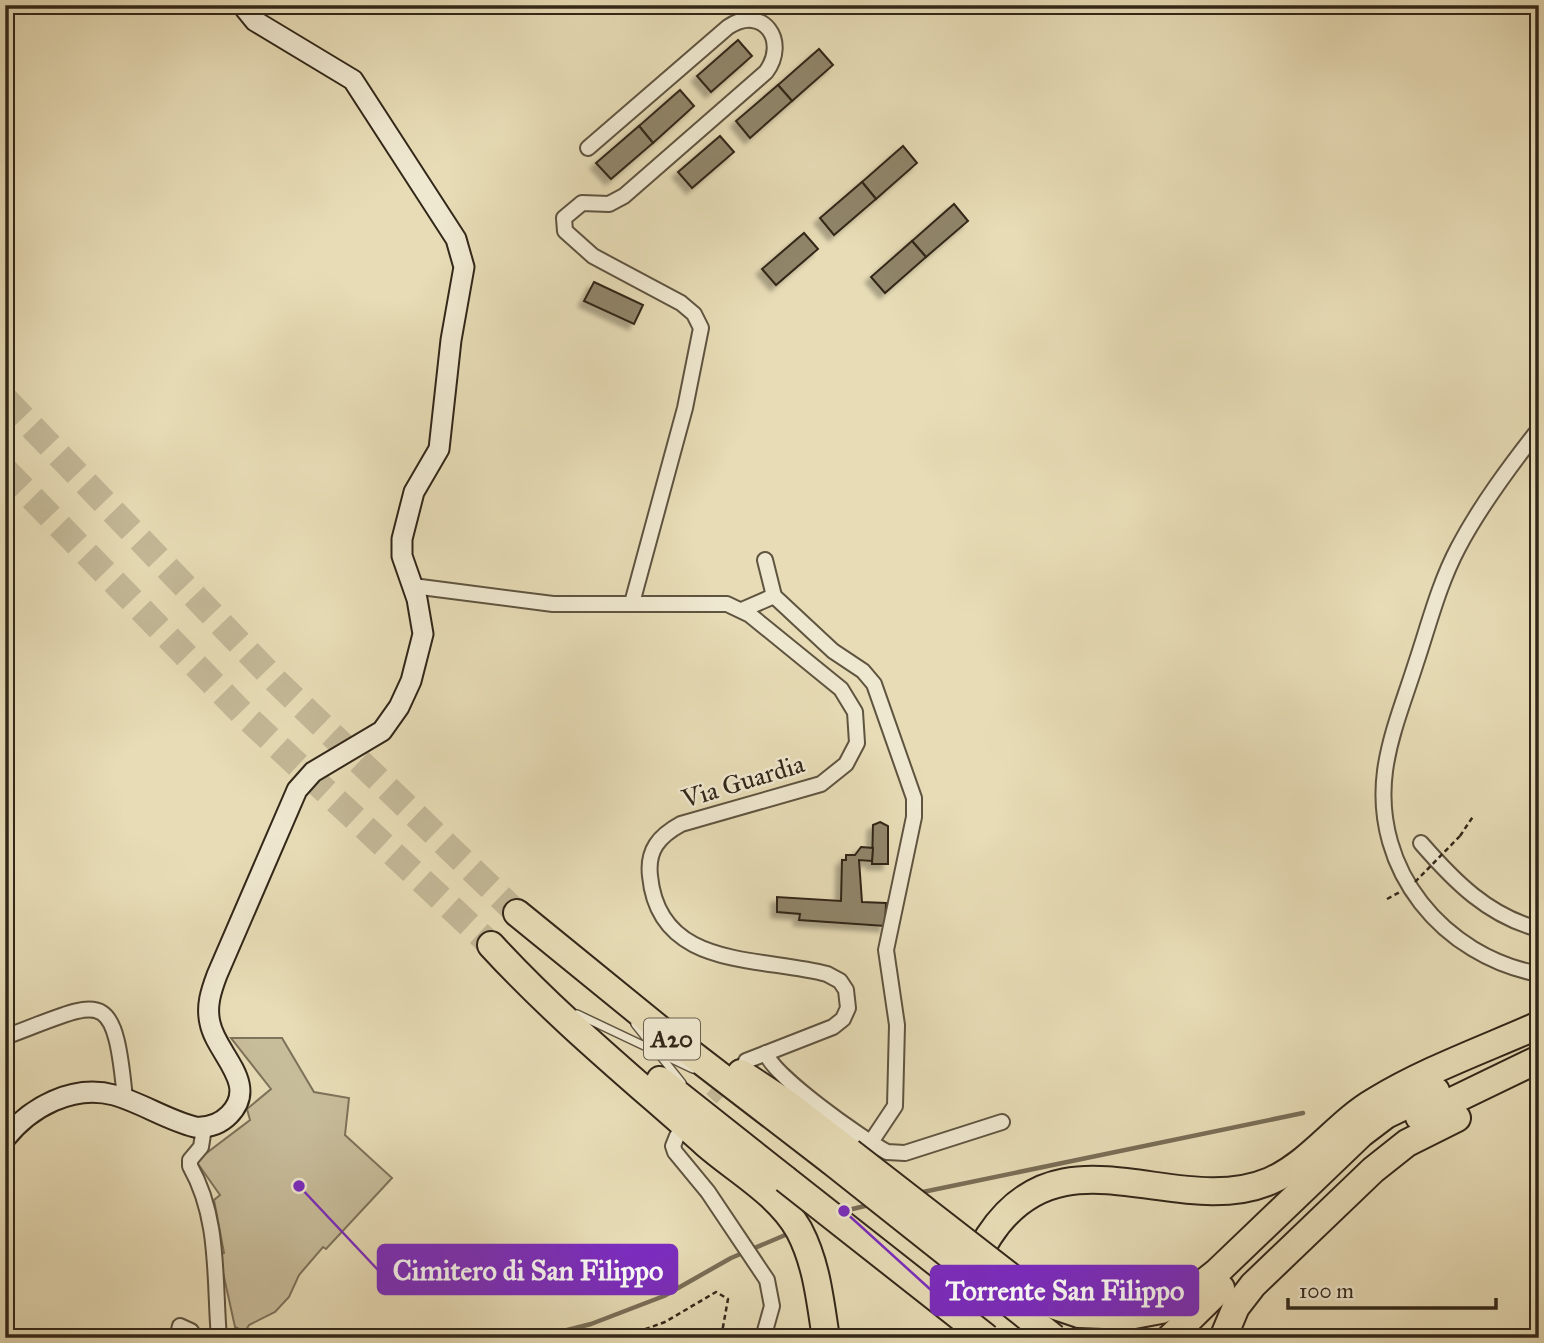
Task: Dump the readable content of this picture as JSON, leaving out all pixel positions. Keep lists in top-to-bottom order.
{
  "streets": {
    "highway": ["A20"],
    "street": ["Via Guardia"]
  },
  "places": ["Cimitero di San Filippo", "Torrente San Filippo"],
  "scale_bar": "100 m"
}
